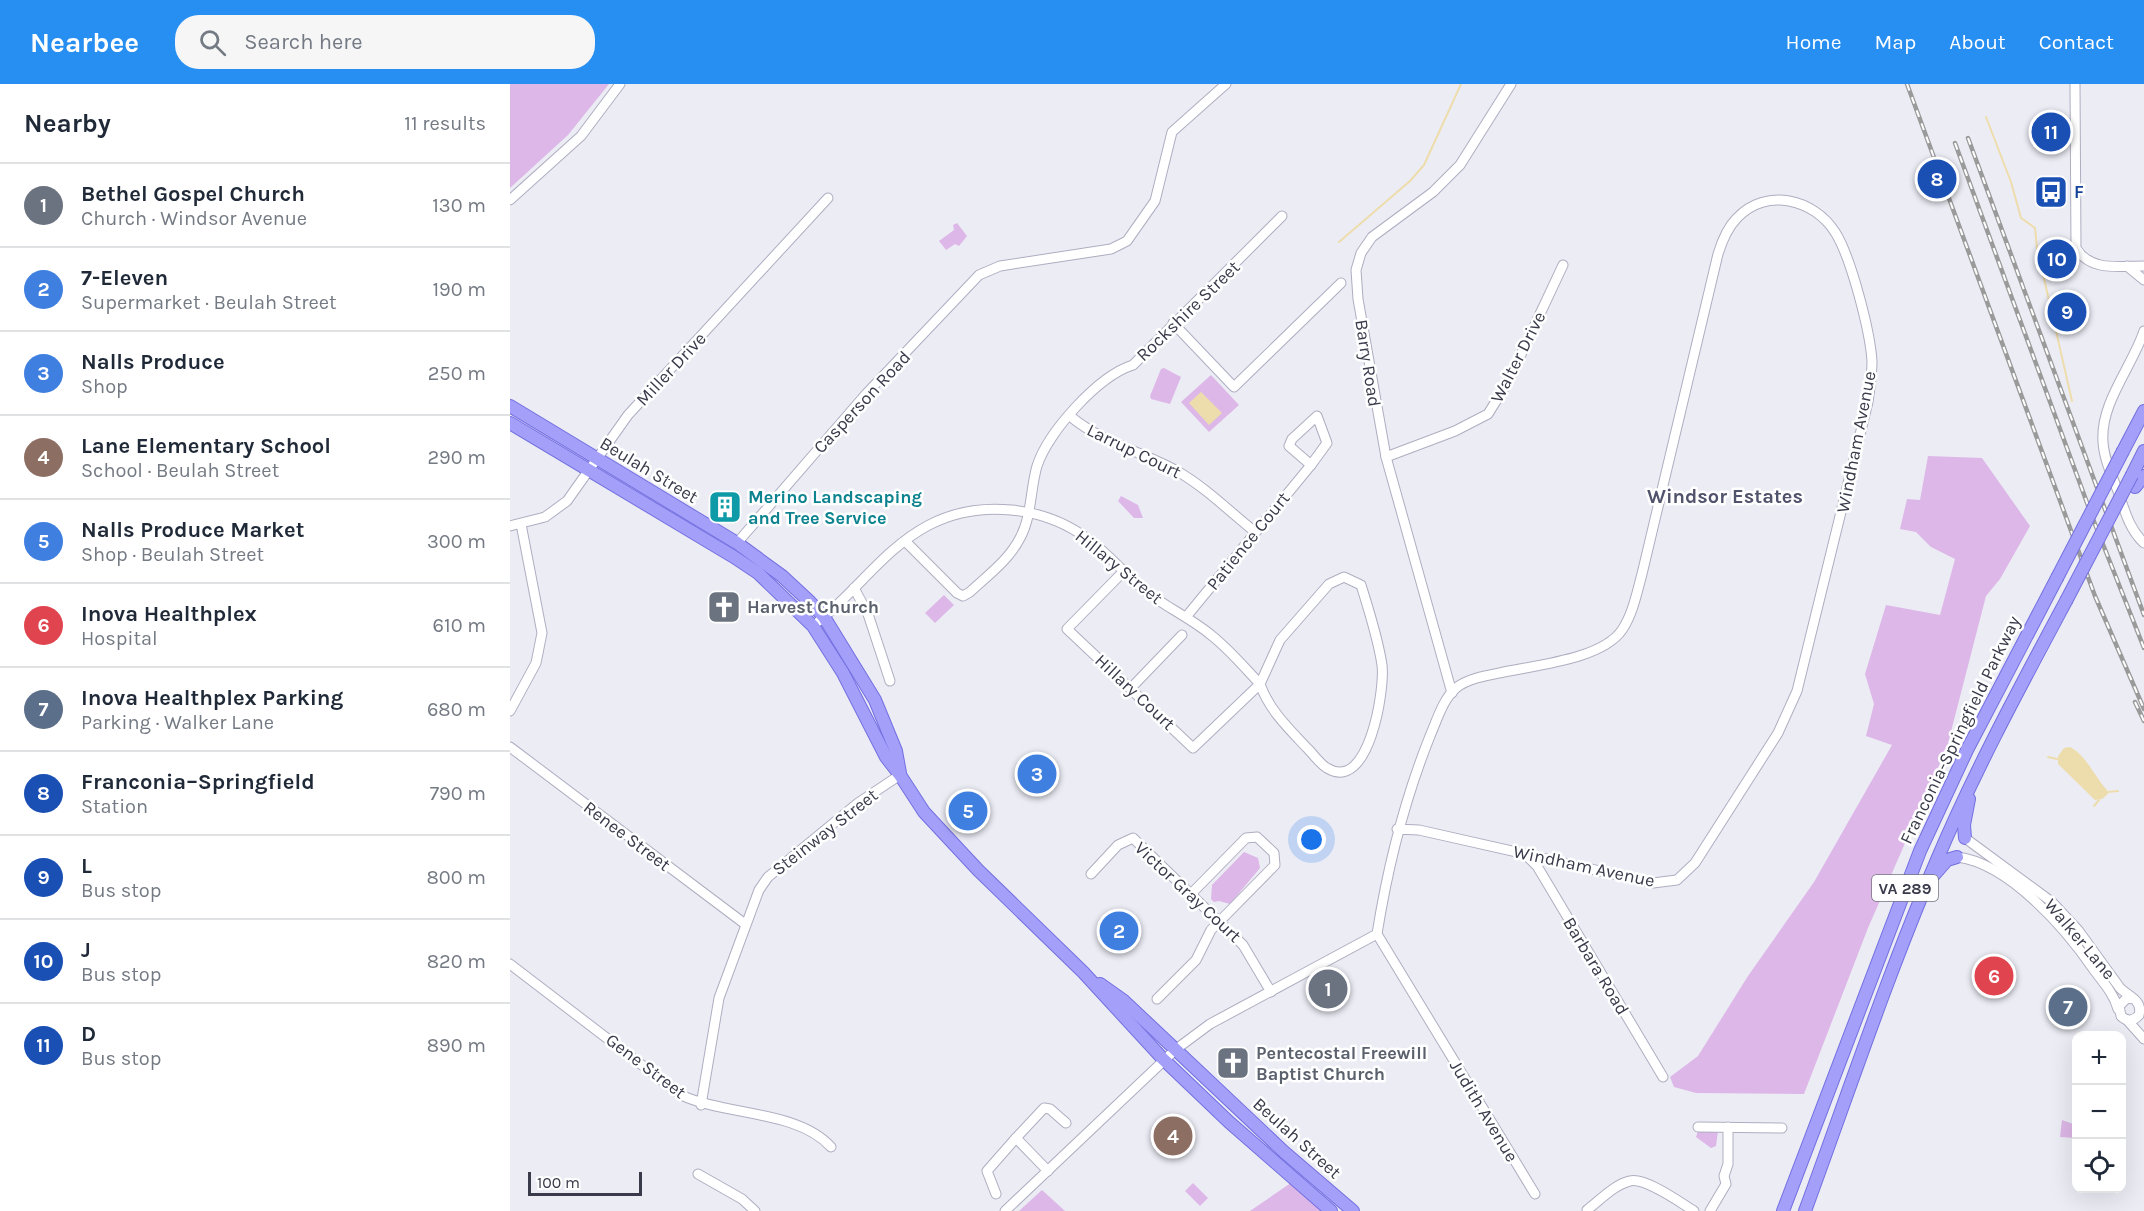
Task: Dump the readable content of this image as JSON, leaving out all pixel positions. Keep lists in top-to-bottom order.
{
  "streets": {
    "main road": ["Beulah Street", "Franconia-Springfield Parkway", "VA 289"],
    "street": [
      "Rockshire Street",
      "Walter Drive",
      "Barry Road",
      "Miller Drive",
      "Casperson Road",
      "Windham Avenue",
      "Larrup Court",
      "Patience Court",
      "Hillary Street",
      "Hillary Court",
      "Steinway Street",
      "Renee Street",
      "Victor Gray Court",
      "Walker Lane",
      "Barbara Road",
      "Gene Street",
      "Judith Avenue"
    ]
  },
  "crossings": [
    ["Rockshire Street", "Larrup Court"],
    ["Rockshire Street", "Hillary Street"],
    ["Walter Drive", "Barry Road"],
    ["Barry Road", "Windham Avenue"],
    ["Miller Drive", "Beulah Street"],
    ["Casperson Road", "Beulah Street"],
    ["Windham Avenue", "Barbara Road"],
    ["Larrup Court", "Patience Court"],
    ["Beulah Street", "Hillary Street"],
    ["Beulah Street", "Steinway Street"],
    ["Patience Court", "Hillary Street"],
    ["Hillary Street", "Hillary Court"],
    ["Steinway Street", "Renee Street"],
    ["Steinway Street", "Gene Street"]
  ],
  "districts": ["Windsor Estates"],
  "places": {
    "bus stop": ["F"],
    "building": ["Merino Landscaping and Tree Service"],
    "church": ["Harvest Church", "Pentecostal Freewill Baptist Church"]
  },
  "scale_bar": "100 m",
  "page": {
    "header": "Nearbee",
    "search": "Search here",
    "nav": [
      "Home",
      "Map",
      "About",
      "Contact"
    ],
    "heading": ["Nearby", "11 results"],
    "pins": [
      "11",
      "8",
      "10",
      "9",
      "3",
      "5",
      "2",
      "6",
      "1",
      "7",
      "4"
    ],
    "list": [
      {
        "mark": "1",
        "name": "Bethel Gospel Church",
        "note": "Church · Windsor Avenue",
        "value": "130 m"
      },
      {
        "mark": "2",
        "name": "7-Eleven",
        "note": "Supermarket · Beulah Street",
        "value": "190 m"
      },
      {
        "mark": "3",
        "name": "Nalls Produce",
        "note": "Shop",
        "value": "250 m"
      },
      {
        "mark": "4",
        "name": "Lane Elementary School",
        "note": "School · Beulah Street",
        "value": "290 m"
      },
      {
        "mark": "5",
        "name": "Nalls Produce Market",
        "note": "Shop · Beulah Street",
        "value": "300 m"
      },
      {
        "mark": "6",
        "name": "Inova Healthplex",
        "note": "Hospital",
        "value": "610 m"
      },
      {
        "mark": "7",
        "name": "Inova Healthplex Parking",
        "note": "Parking · Walker Lane",
        "value": "680 m"
      },
      {
        "mark": "8",
        "name": "Franconia–Springfield",
        "note": "Station",
        "value": "790 m"
      },
      {
        "mark": "9",
        "name": "L",
        "note": "Bus stop",
        "value": "800 m"
      },
      {
        "mark": "10",
        "name": "J",
        "note": "Bus stop",
        "value": "820 m"
      },
      {
        "mark": "11",
        "name": "D",
        "note": "Bus stop",
        "value": "890 m"
      }
    ],
    "map_buttons": ["+", "−"],
    "scale": "100 m"
  }
}
